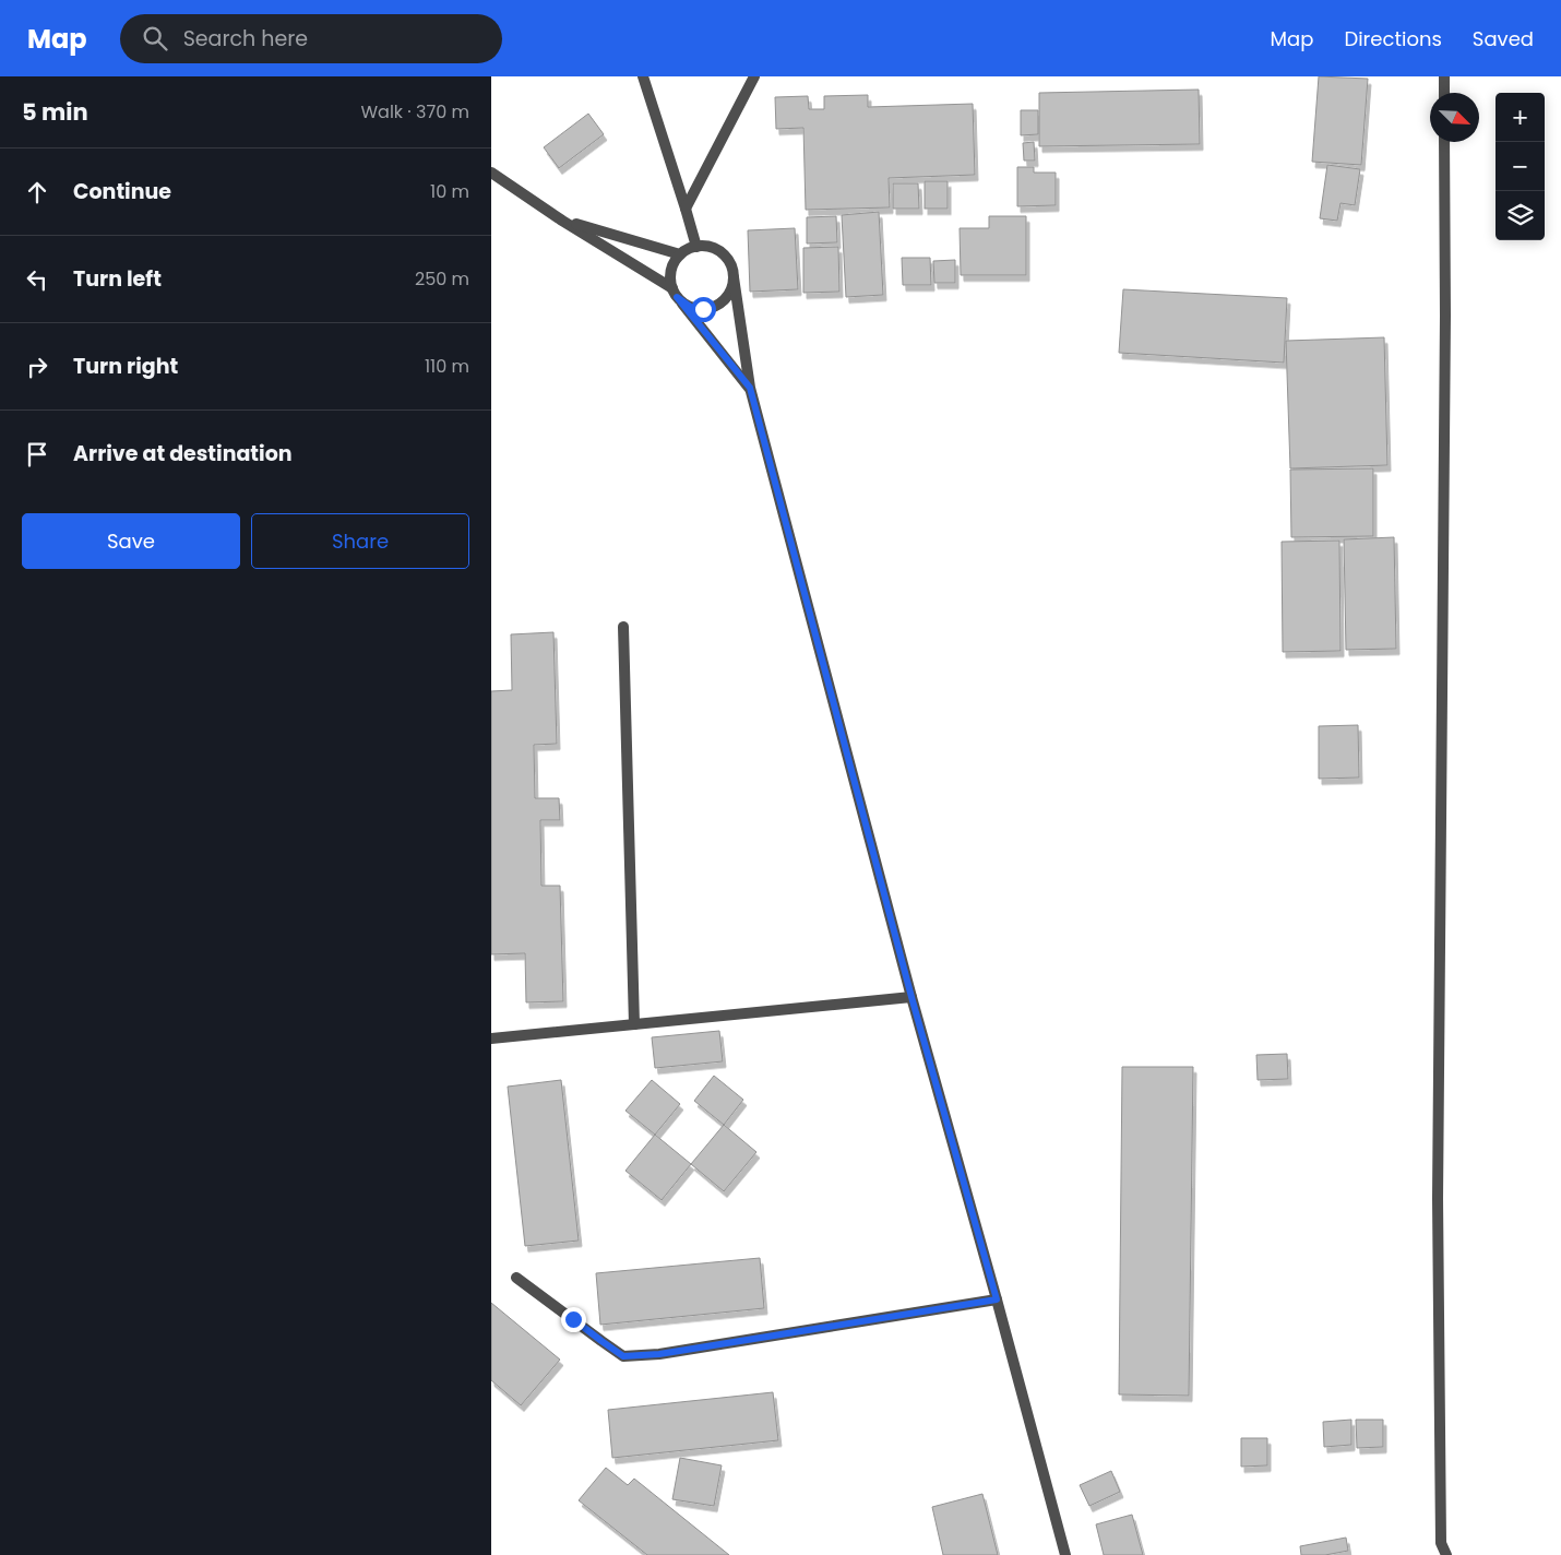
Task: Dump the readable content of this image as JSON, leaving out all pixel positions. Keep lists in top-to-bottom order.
{
  "north": "bottom right",
  "page": {
    "header": "Map",
    "search": "Search here",
    "nav": ["Map", "Directions", "Saved"],
    "heading": ["5 min", "Walk · 370 m"],
    "map_buttons": ["+", "−"],
    "list": [
      ["Continue", "10 m"],
      ["Turn left", "250 m"],
      ["Turn right", "110 m"],
      "Arrive at destination"
    ],
    "buttons": ["Save", "Share"]
  }
}
